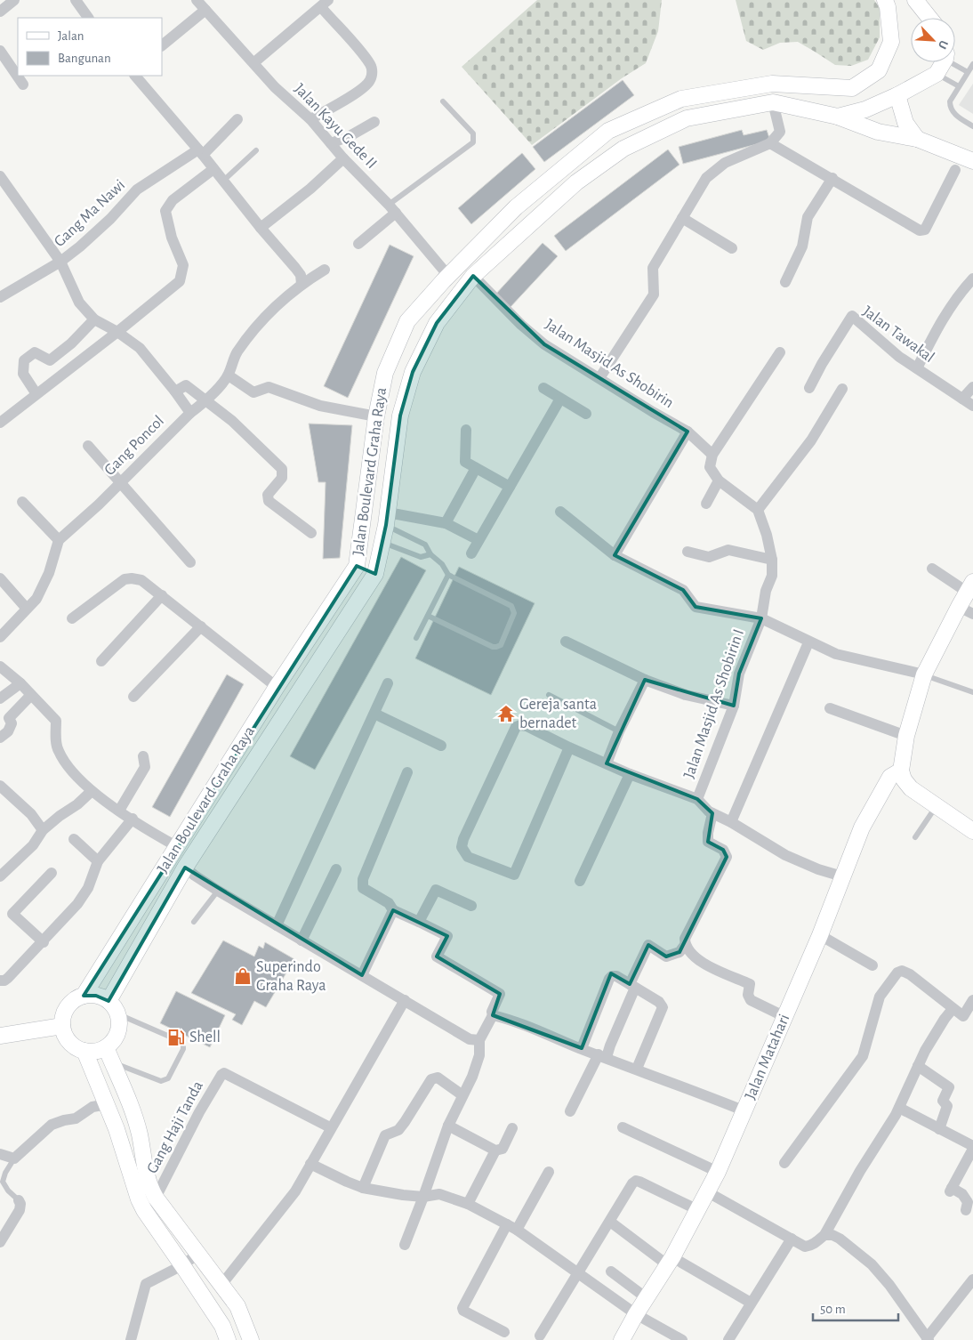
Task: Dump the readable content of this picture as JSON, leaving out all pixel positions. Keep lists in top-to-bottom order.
{
  "streets": {
    "main road": ["Jalan Boulevard Graha Raya", "Jalan Matahari"],
    "street": [
      "Jalan Kayu Gede II",
      "Gang Ma Nawi",
      "Jalan Tawakal",
      "Jalan Masjid As Shobirin",
      "Gang Poncol",
      "Jalan Masjid As Shobirin I",
      "Gang Haji Tanda"
    ]
  },
  "crossings": [
    ["Jalan Kayu Gede II", "Jalan Boulevard Graha Raya"],
    ["Jalan Masjid As Shobirin", "Jalan Boulevard Graha Raya"]
  ],
  "places": {
    "temple": ["Gereja santa bernadet"],
    "shop": ["Superindo Graha Raya"],
    "fuel station": ["Shell"]
  },
  "legend": ["Jalan", "Bangunan"],
  "scale_bar": "50 m",
  "north": "bottom right"
}
